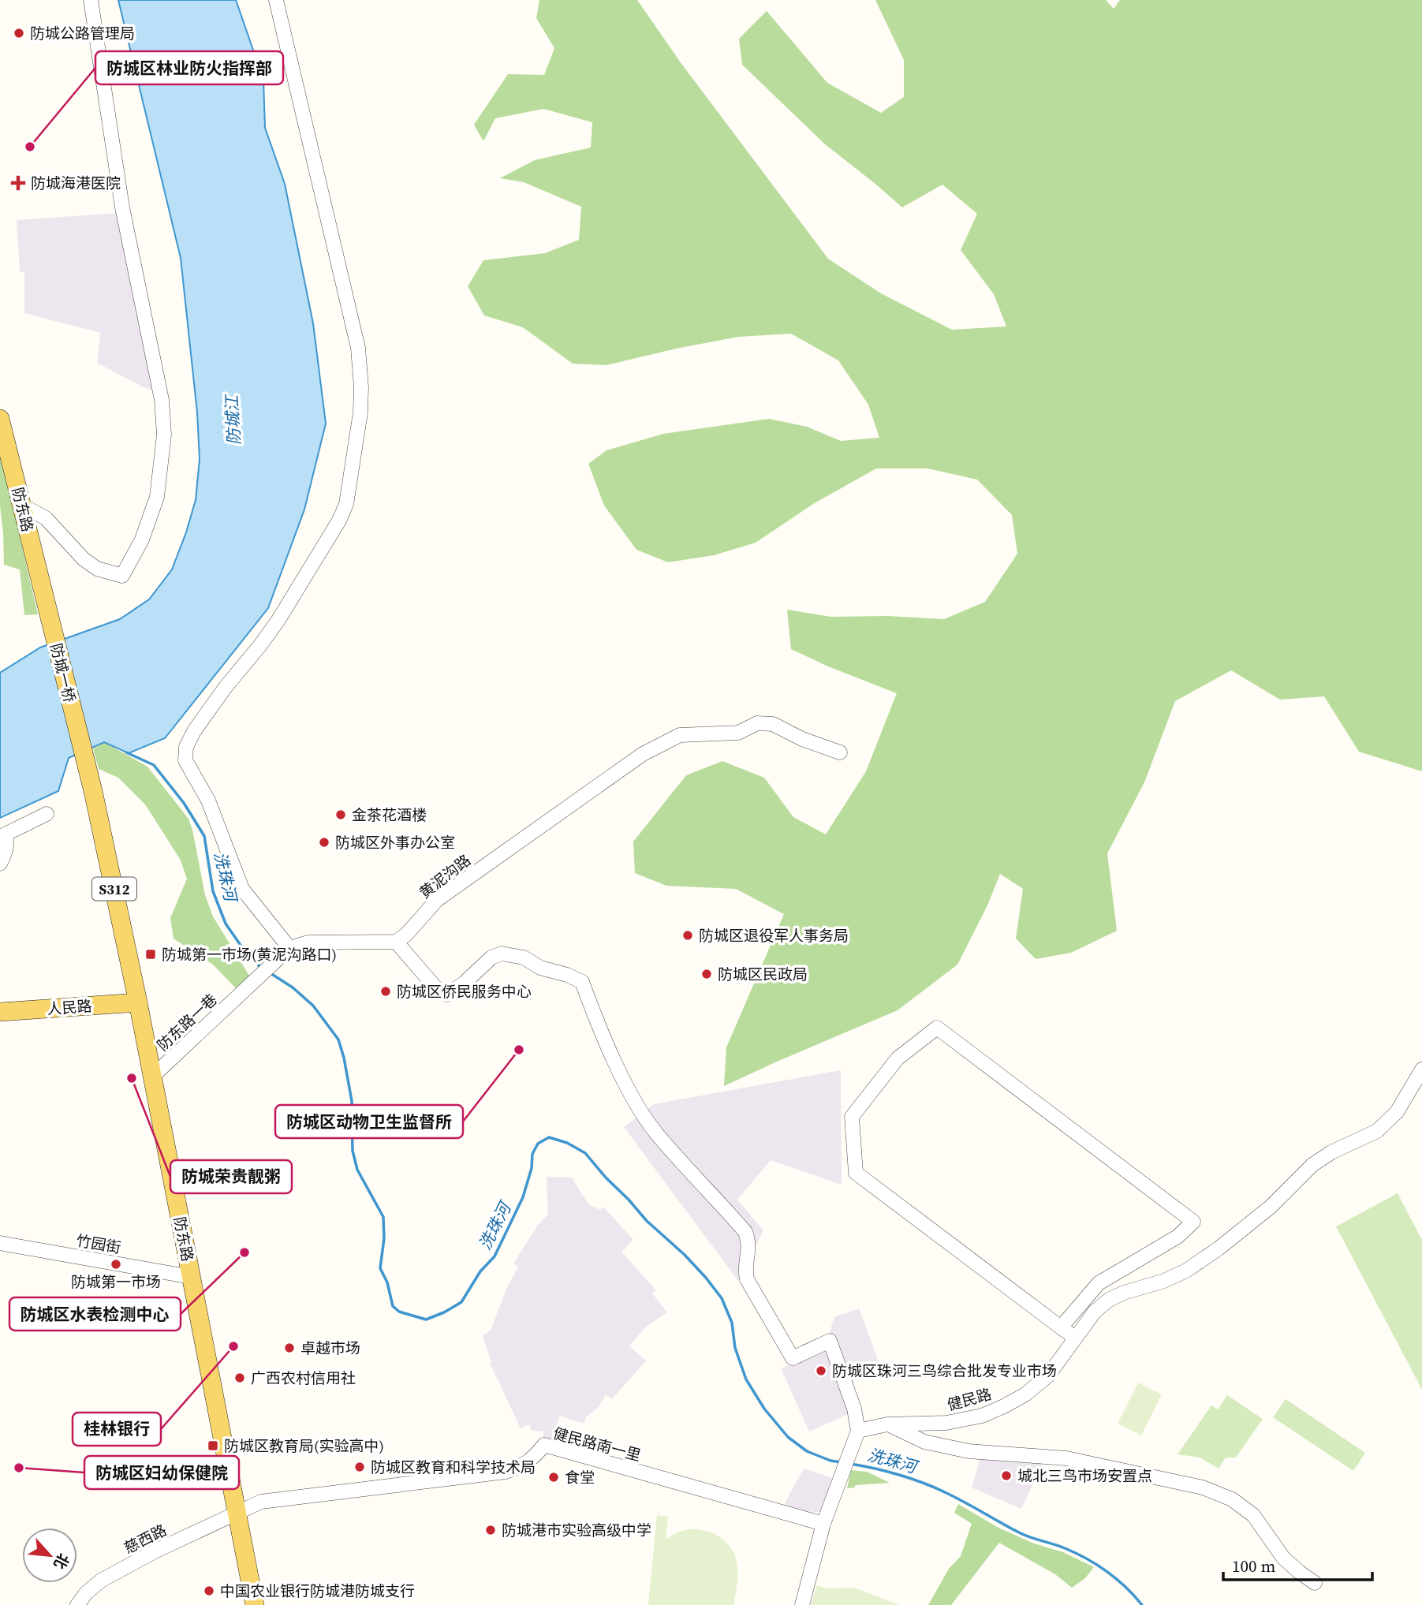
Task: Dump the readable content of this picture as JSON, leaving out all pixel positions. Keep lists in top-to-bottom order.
{
  "streets": {
    "main road": [
      "防东路",
      "防城一桥",
      "S312",
      "人民路"
    ],
    "street": [
      "黄泥沟路",
      "防东路一巷",
      "竹园街",
      "健民路",
      "健民路南一里",
      "慈西路"
    ]
  },
  "crossings": [
    ["防东路", "防城一桥"],
    ["防东路", "人民路"],
    ["防东路", "防东路一巷"],
    ["防东路", "竹园街"],
    ["防东路", "健民路南一里"],
    ["防东路", "慈西路"],
    ["健民路南一里", "慈西路"]
  ],
  "water": ["防城江", "洗珠河"],
  "places": {
    "other": [
      "防城公路管理局",
      "防城区林业防火指挥部",
      "金茶花酒楼",
      "防城区外事办公室",
      "防城区退役军人事务局",
      "防城区民政局",
      "防城区侨民服务中心",
      "防城区动物卫生监督所",
      "防城荣贵靓粥",
      "防城区水表检测中心",
      "防城第一市场",
      "桂林银行",
      "卓越市场",
      "防城区珠河三鸟综合批发专业市场",
      "广西农村信用社",
      "防城区教育和科学技术局",
      "防城区妇幼保健院",
      "城北三鸟市场安置点",
      "食堂",
      "防城港市实验高级中学",
      "中国农业银行防城港防城支行"
    ],
    "health": ["防城海港医院"],
    "transit": ["防城第一市场(黄泥沟路口)", "防城区教育局(实验高中)"]
  },
  "scale_bar": "100 m",
  "north": "bottom right"
}
